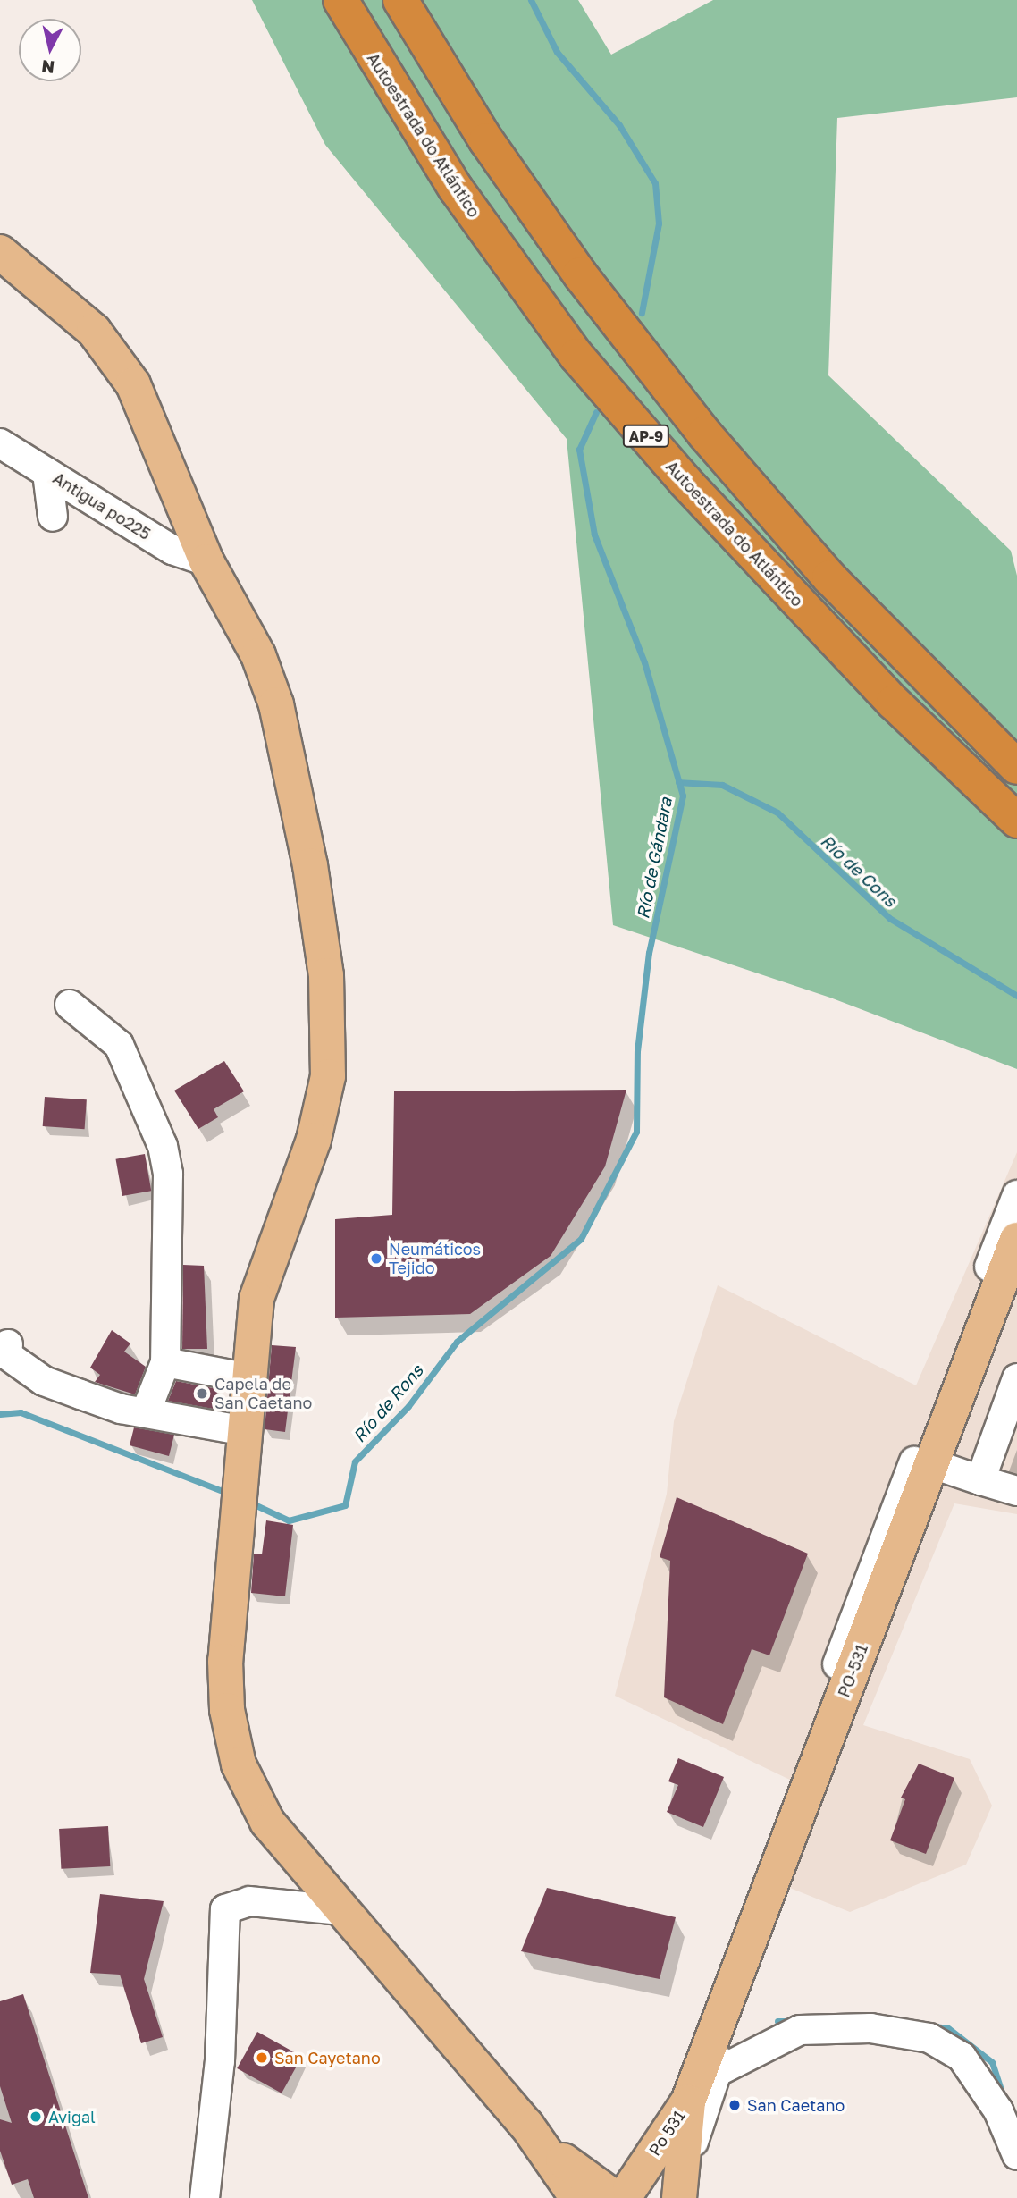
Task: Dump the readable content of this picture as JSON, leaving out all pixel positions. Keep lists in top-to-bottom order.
{
  "streets": {
    "highway": ["Autoestrada do Atlántico", "AP-9"],
    "main road": ["PO-531", "Po 531"],
    "street": ["Antigua po225"]
  },
  "crossings": [
    ["PO-531", "Po 531"]
  ],
  "water": ["Río de Gándara", "Río de Cons", "Río de Rons"],
  "places": [
    "Neumáticos Tejido",
    "Capela de San Caetano",
    "San Cayetano",
    "San Caetano",
    "Avigal"
  ],
  "north": "bottom"
}
